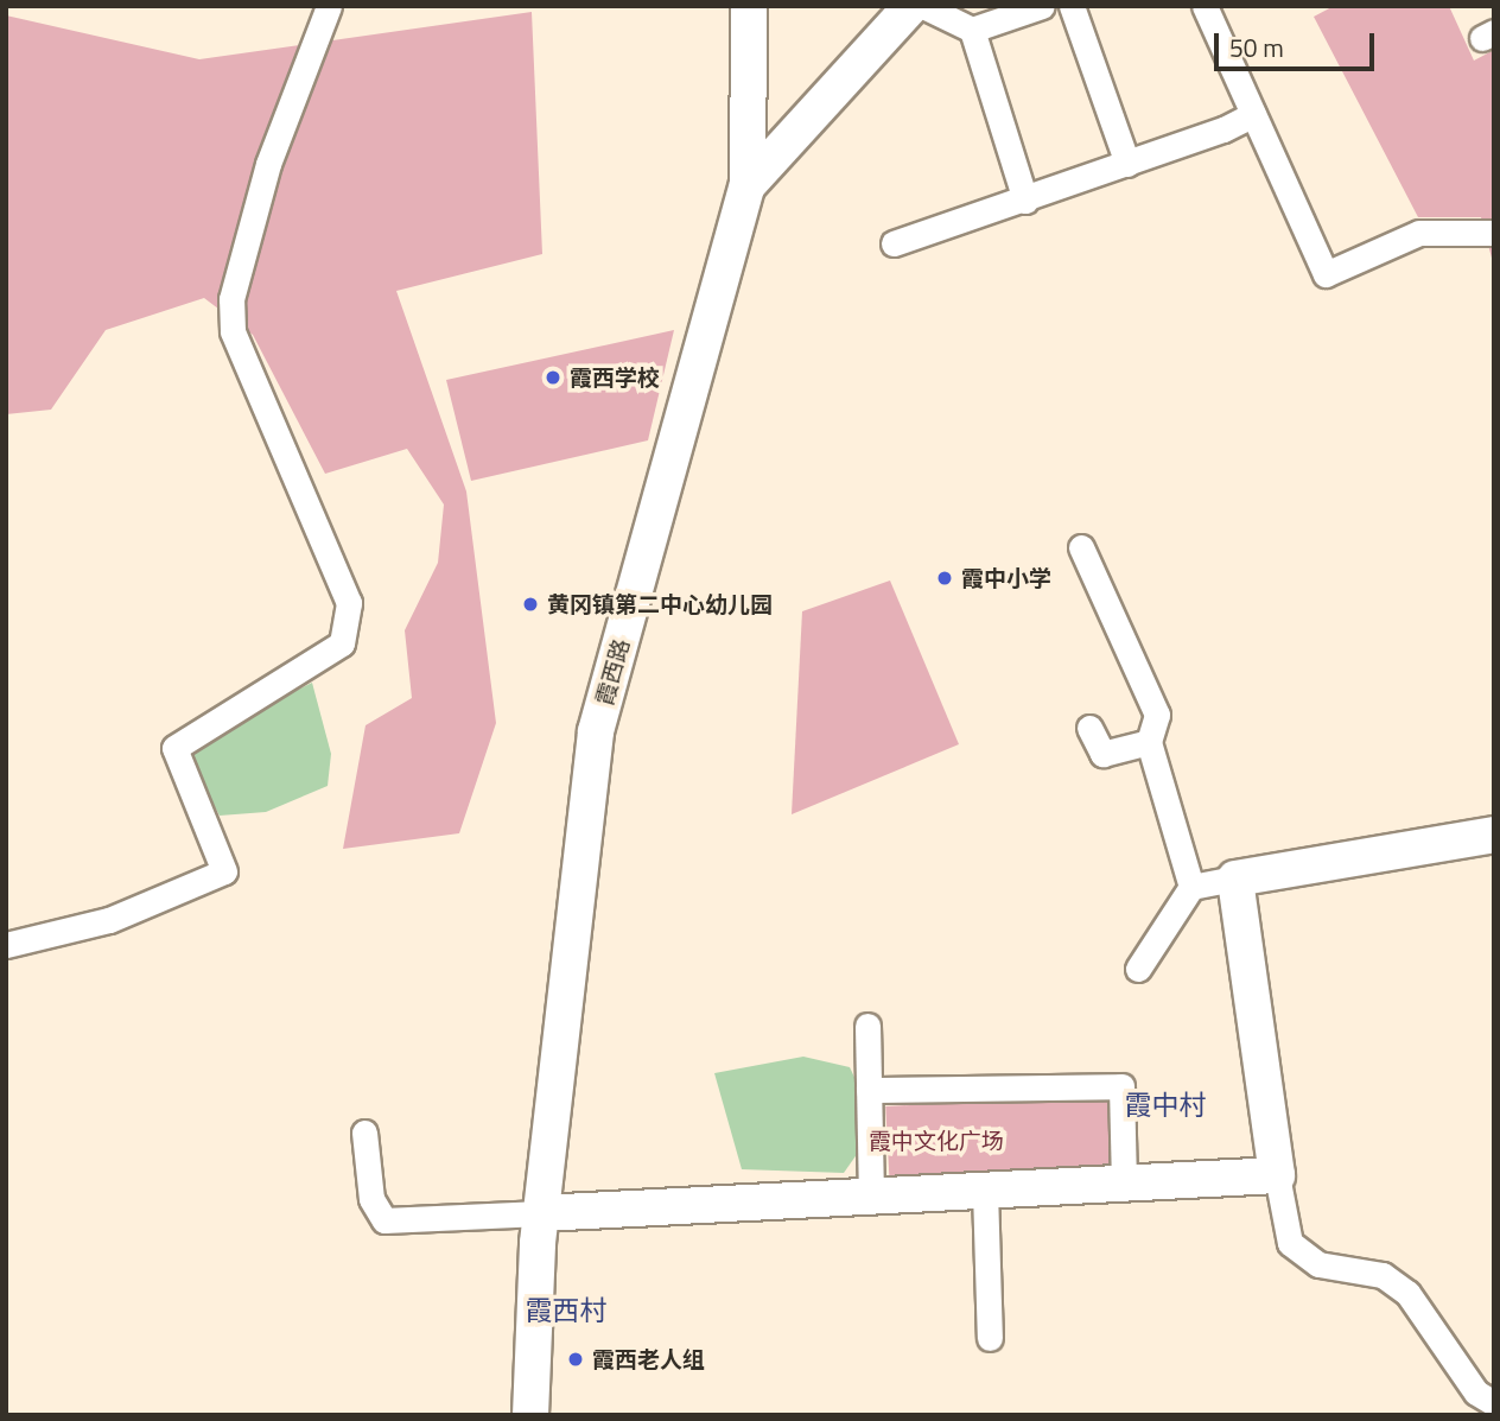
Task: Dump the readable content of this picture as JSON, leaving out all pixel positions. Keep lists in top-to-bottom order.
{
  "streets": {
    "main road": ["霞西路"]
  },
  "districts": ["霞中村", "霞西村"],
  "parks": ["霞中文化广场"],
  "places": [
    "霞西学校",
    "霞中小学",
    "黄冈镇第二中心幼儿园",
    "霞西老人组"
  ],
  "scale_bar": "50 m"
}
